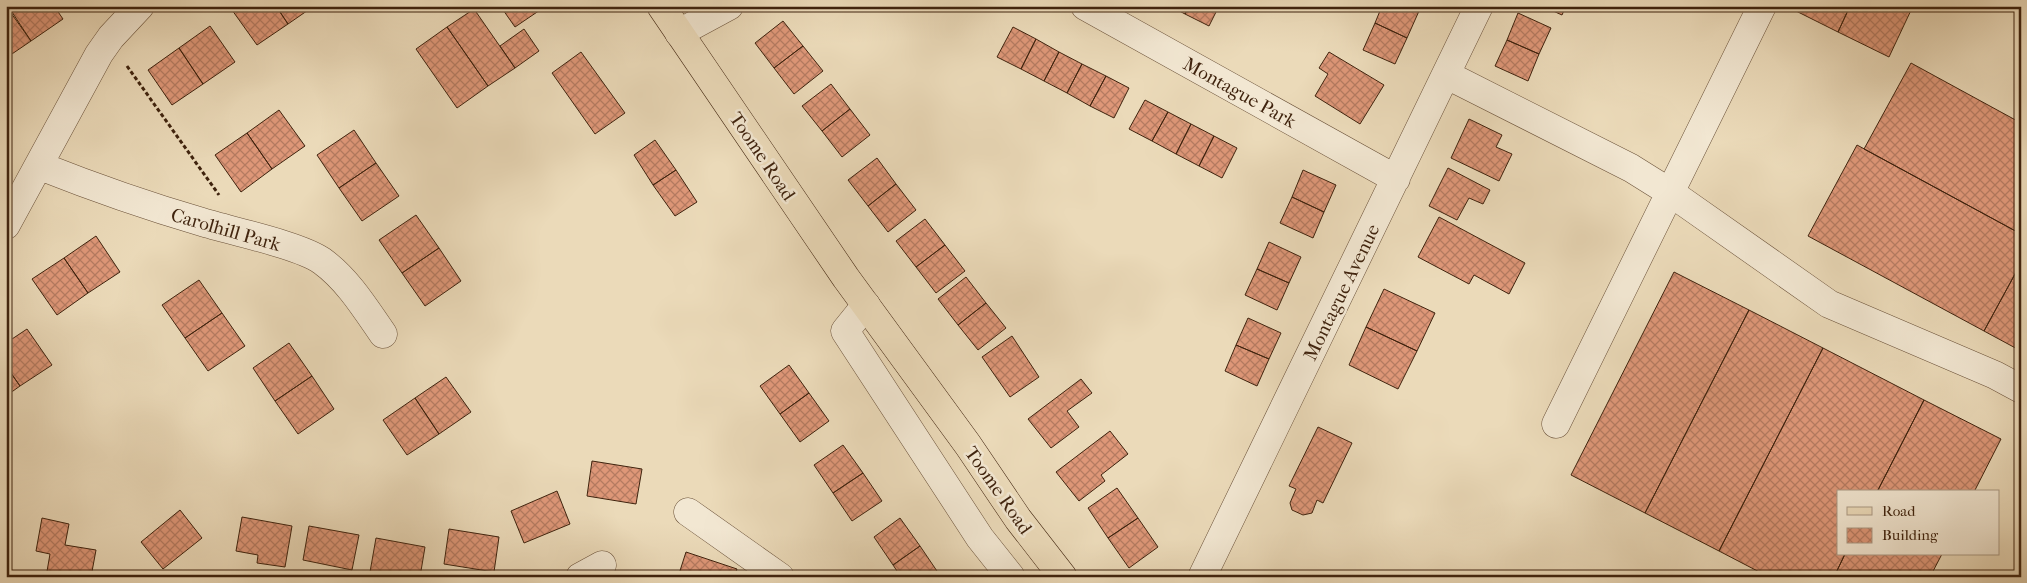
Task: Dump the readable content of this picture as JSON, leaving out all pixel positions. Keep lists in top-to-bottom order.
{
  "streets": {
    "main road": ["Toome Road"],
    "street": ["Montague Park", "Carolhill Park", "Montague Avenue"]
  },
  "crossings": [
    ["Montague Park", "Montague Avenue"]
  ],
  "legend": ["Road", "Building"]
}
